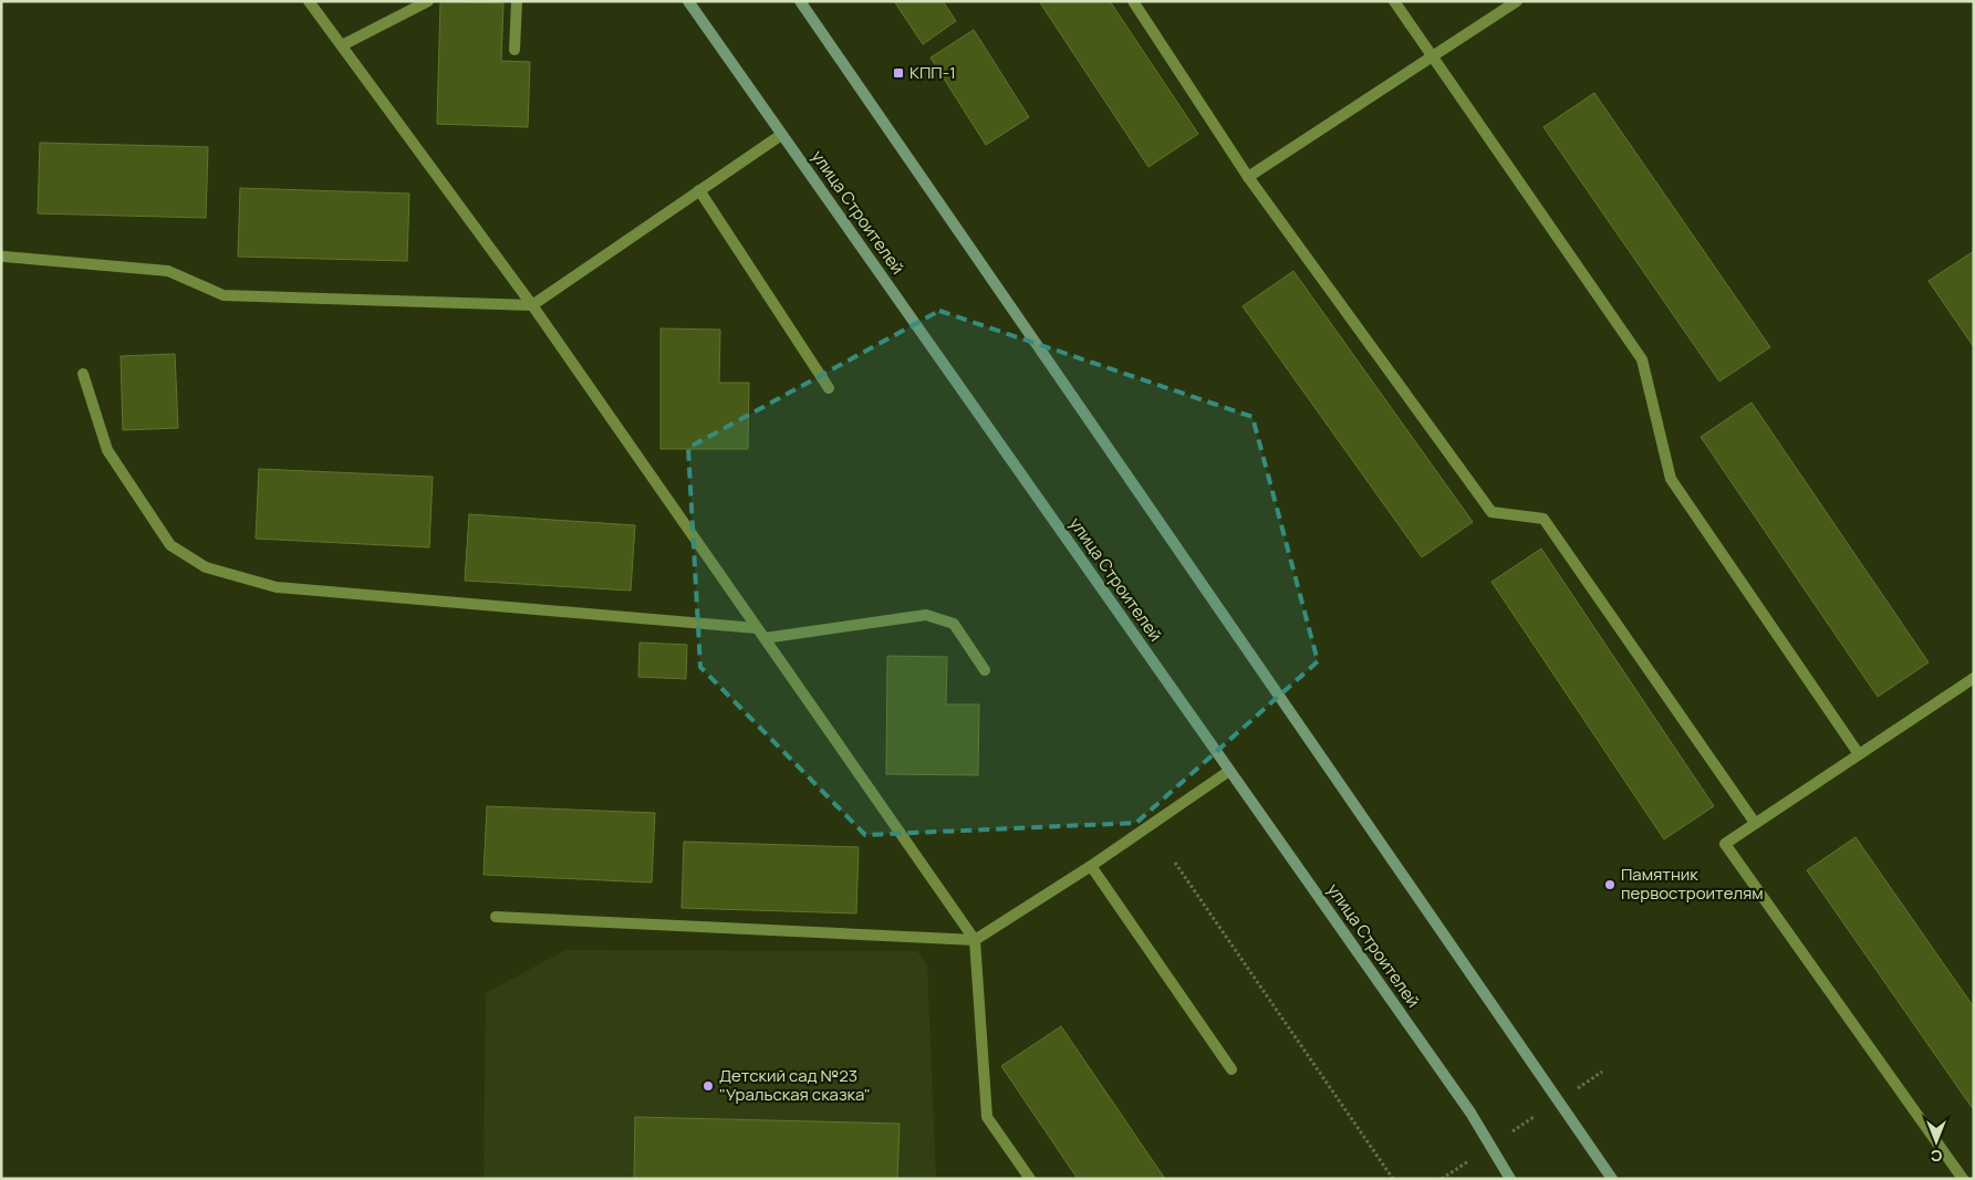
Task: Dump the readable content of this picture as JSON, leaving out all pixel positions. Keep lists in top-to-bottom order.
{
  "streets": {
    "main road": ["улица Строителей"]
  },
  "places": {
    "transit": ["КПП-1"],
    "other": ["Памятник первостроителям", "Детский сад №23 \"Уральская сказка\""]
  },
  "north": "bottom"
}
